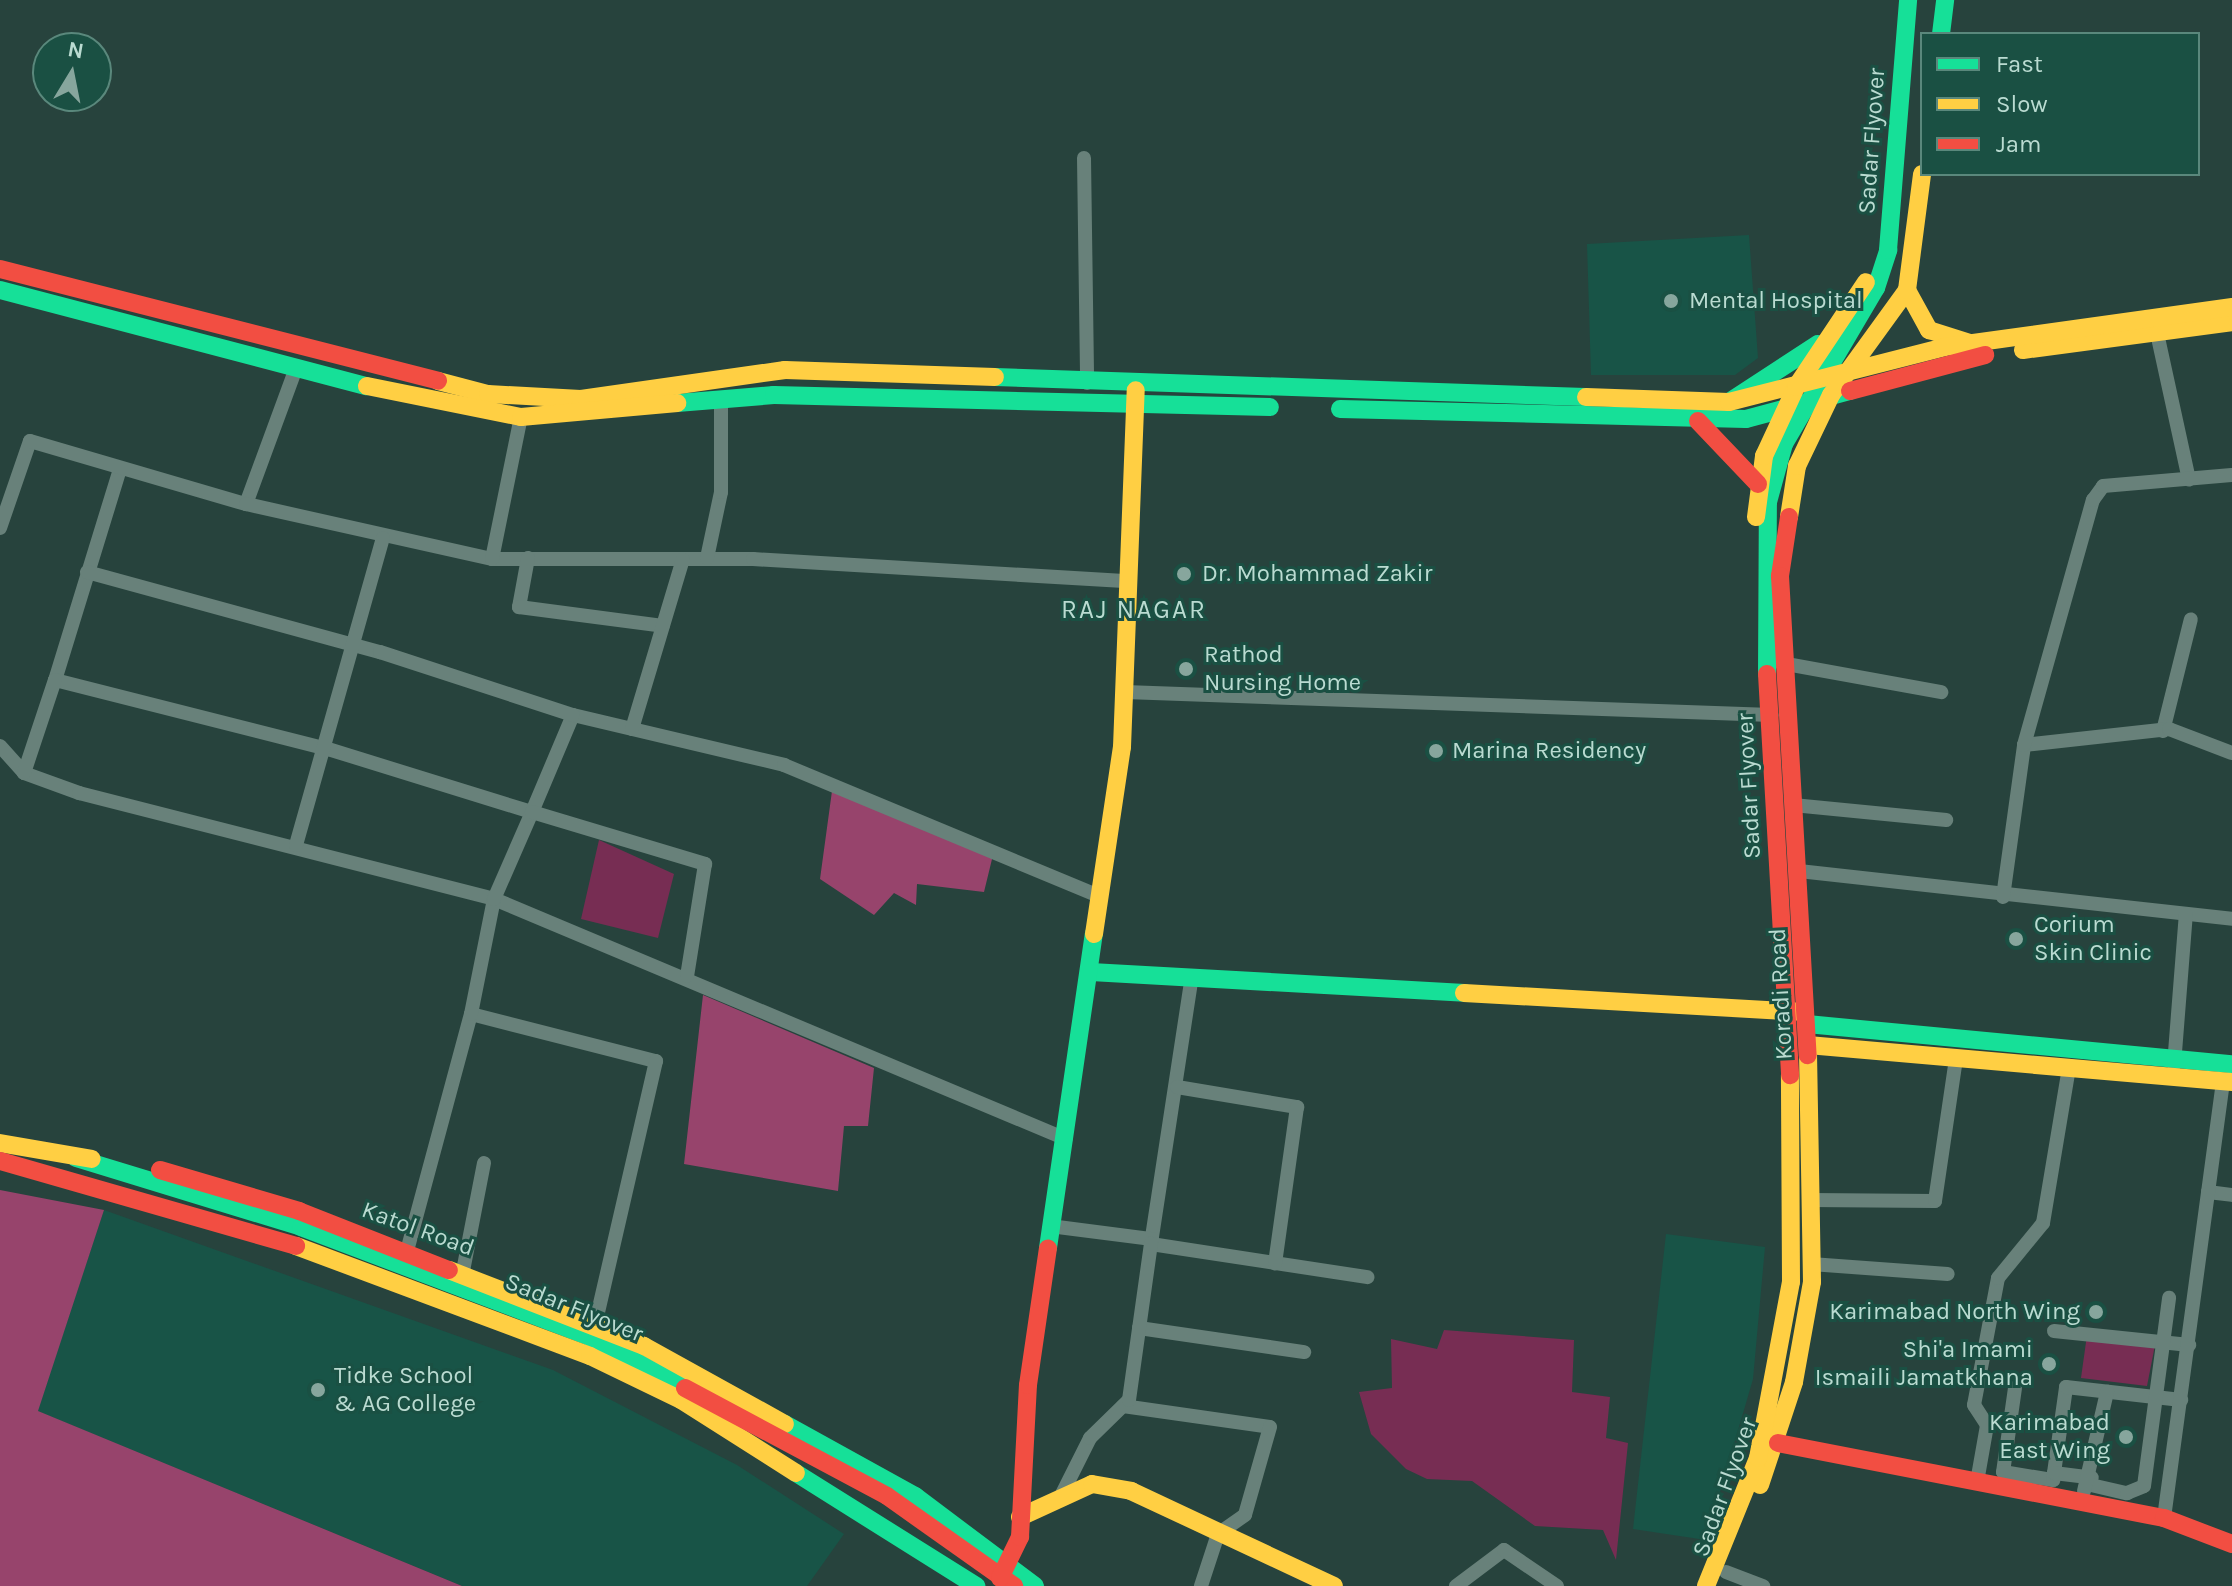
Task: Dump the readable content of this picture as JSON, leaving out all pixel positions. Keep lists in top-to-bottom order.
{
  "streets": {
    "main road": ["Sadar Flyover", "Koradi Road", "Katol Road"]
  },
  "crossings": [
    ["Sadar Flyover", "Koradi Road"],
    ["Sadar Flyover", "Katol Road"]
  ],
  "districts": ["RAJ NAGAR"],
  "places": [
    "Mental Hospital",
    "Dr. Mohammad Zakir",
    "Rathod Nursing Home",
    "Marina Residency",
    "Corium Skin Clinic",
    "Karimabad North Wing",
    "Shi'a Imami Ismaili Jamatkhana",
    "Tidke School & AG College",
    "Karimabad East Wing"
  ],
  "legend": ["Fast", "Slow", "Jam"],
  "north": "top"
}
